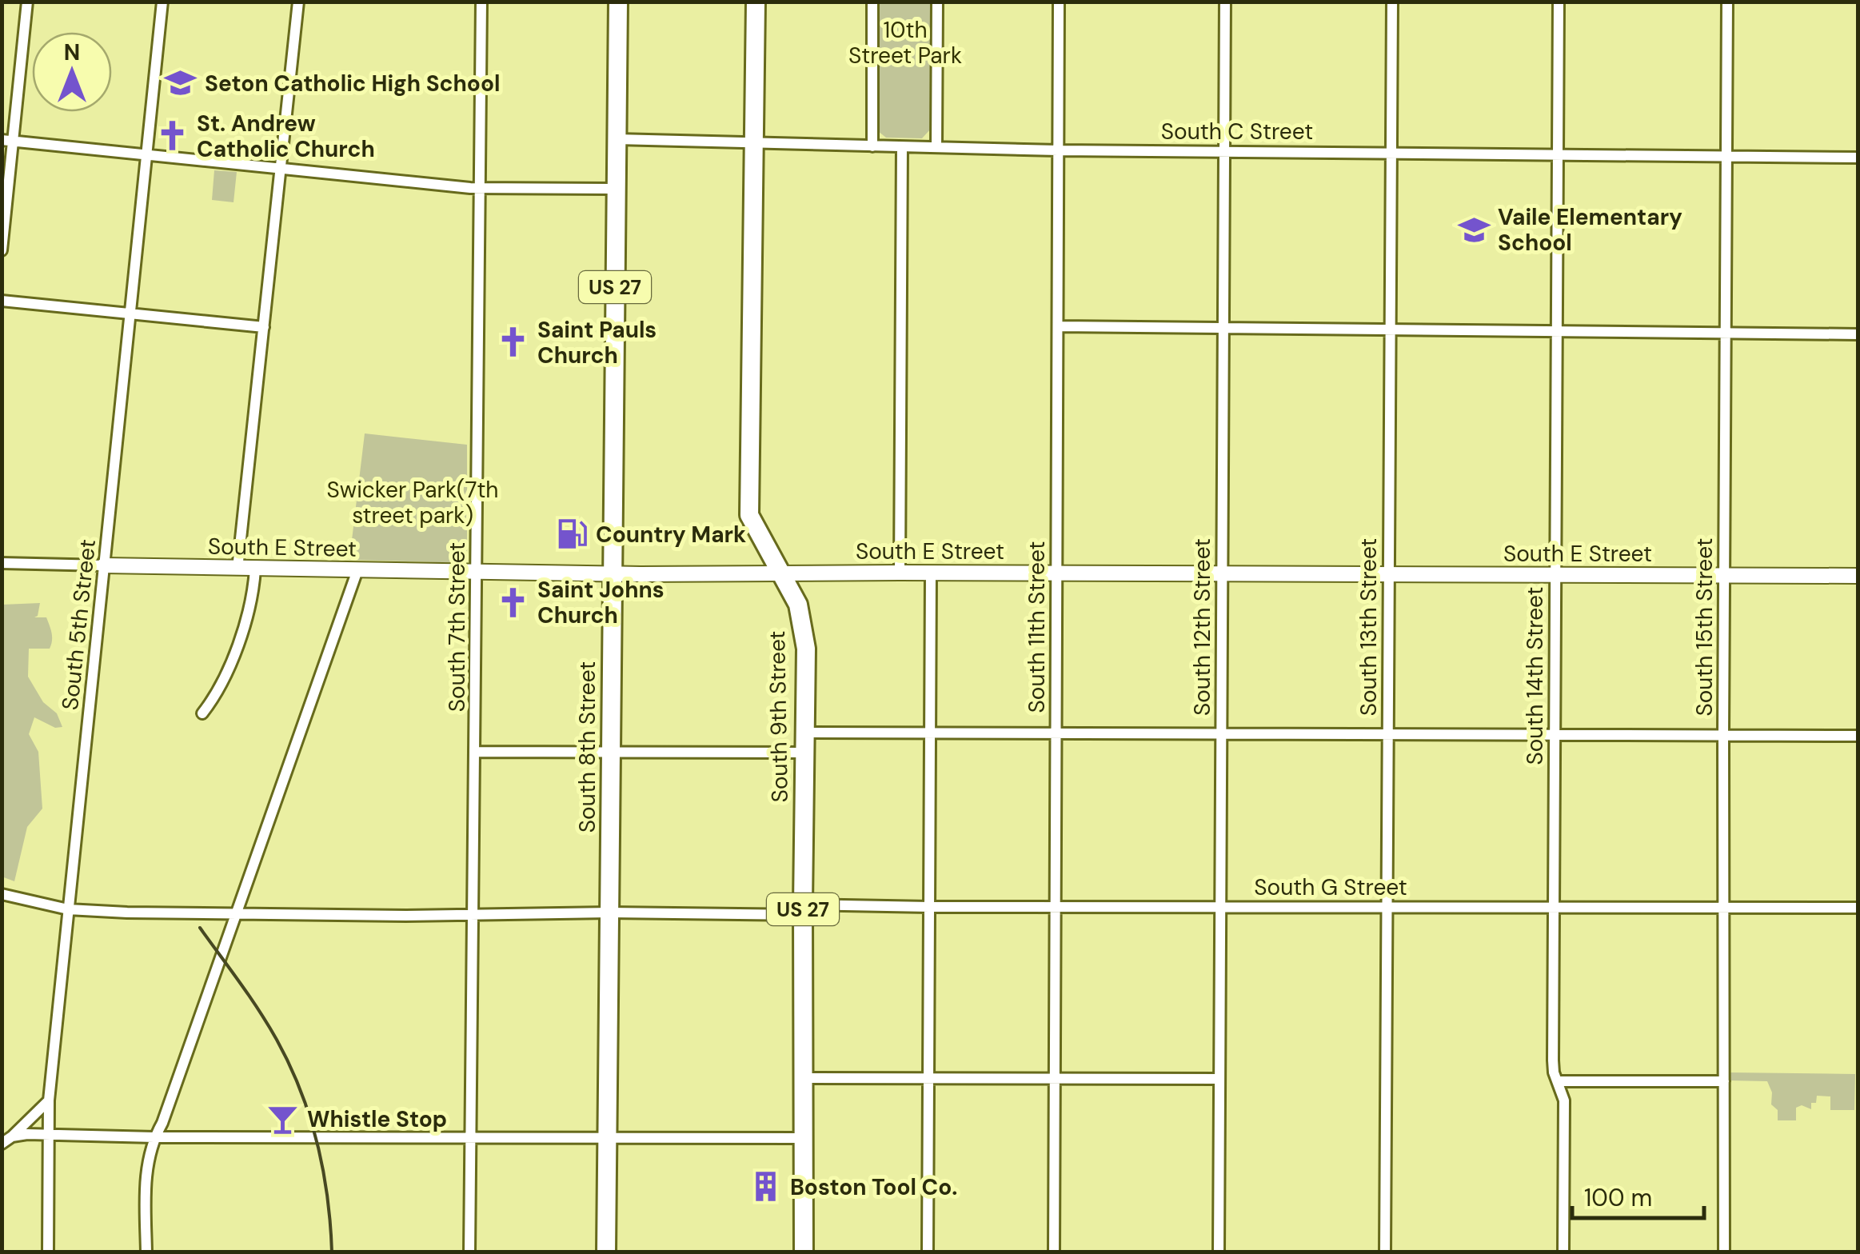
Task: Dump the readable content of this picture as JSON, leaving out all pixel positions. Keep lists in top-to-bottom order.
{
  "streets": {
    "highway": ["US 27", "South 9th Street", "South 8th Street"],
    "street": [
      "South C Street",
      "South E Street",
      "South 5th Street",
      "South 7th Street",
      "South 11th Street",
      "South 12th Street",
      "South 13th Street",
      "South 15th Street",
      "South 14th Street",
      "South G Street"
    ]
  },
  "crossings": [
    ["South C Street", "South 11th Street"],
    ["South C Street", "South 12th Street"],
    ["South C Street", "South 13th Street"],
    ["South C Street", "South 15th Street"],
    ["South C Street", "South 14th Street"],
    ["South C Street", "South 9th Street"],
    ["South C Street", "South 8th Street"],
    ["South E Street", "South 5th Street"],
    ["South E Street", "South 7th Street"],
    ["South E Street", "South 11th Street"],
    ["South E Street", "South 12th Street"],
    ["South E Street", "South 13th Street"],
    ["South E Street", "South 15th Street"],
    ["South E Street", "South 14th Street"],
    ["South E Street", "South 9th Street"],
    ["South E Street", "South 8th Street"],
    ["South 5th Street", "South G Street"],
    ["South 7th Street", "South G Street"],
    ["South 11th Street", "South G Street"],
    ["South 12th Street", "South G Street"],
    ["South 13th Street", "South G Street"],
    ["South 15th Street", "South G Street"],
    ["South 14th Street", "South G Street"],
    ["South 9th Street", "South G Street"],
    ["South 8th Street", "South G Street"]
  ],
  "parks": ["10th Street Park", "Swicker Park(7th street park)"],
  "places": {
    "school or university": ["Seton Catholic High School", "Vaile Elementary School"],
    "church": ["St. Andrew Catholic Church", "Saint Pauls Church", "Saint Johns Church"],
    "fuel station": ["Country Mark"],
    "bar": ["Whistle Stop"],
    "building": ["Boston Tool Co."]
  },
  "scale_bar": "100 m",
  "north": "top"
}
